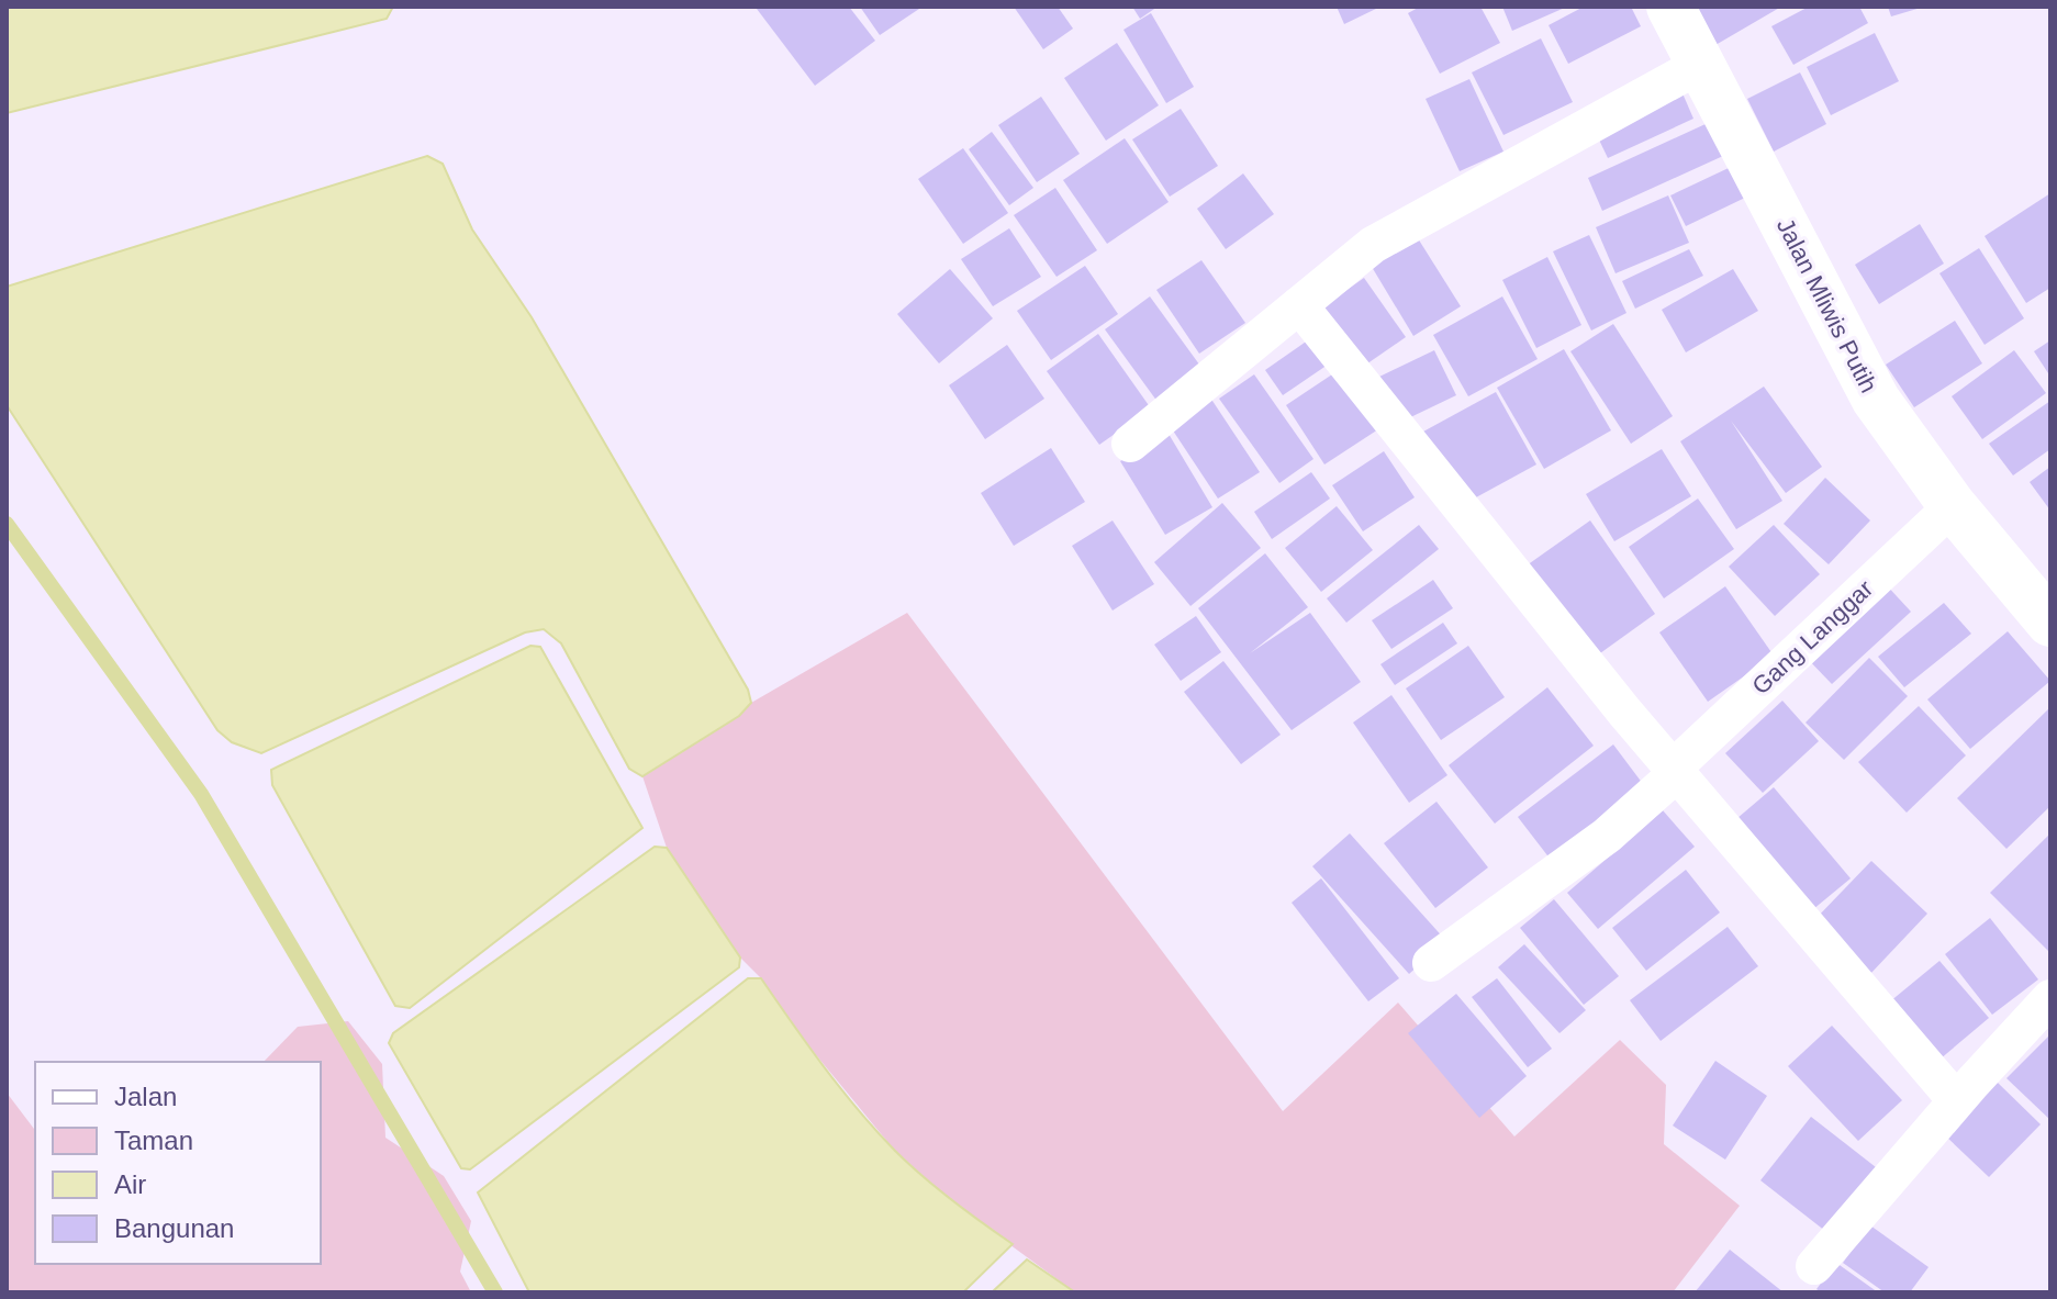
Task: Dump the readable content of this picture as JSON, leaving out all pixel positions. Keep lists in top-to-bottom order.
{
  "streets": {
    "street": ["Jalan Mliwis Putih", "Gang Langgar"]
  },
  "crossings": [
    ["Jalan Mliwis Putih", "Gang Langgar"]
  ],
  "legend": [
    "Jalan",
    "Taman",
    "Air",
    "Bangunan"
  ]
}
